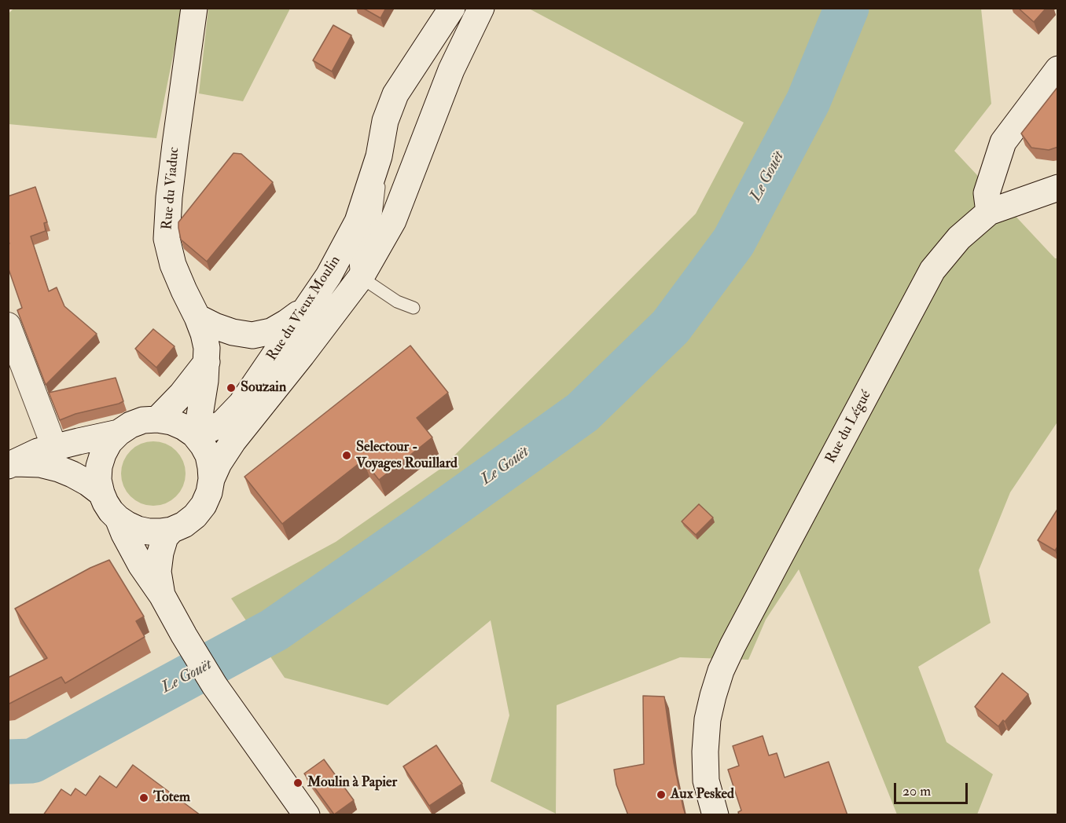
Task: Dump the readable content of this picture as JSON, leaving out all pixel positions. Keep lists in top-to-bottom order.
{
  "streets": {
    "street": ["Rue du Viaduc", "Rue du Vieux Moulin", "Rue du Légué"]
  },
  "crossings": [
    ["Rue du Viaduc", "Rue du Vieux Moulin"]
  ],
  "water": ["Le Gouët"],
  "places": [
    "Souzain",
    "Selectour - Voyages Rouillard",
    "Moulin à Papier",
    "Aux Pesked",
    "Totem"
  ],
  "scale_bar": "20 m"
}
